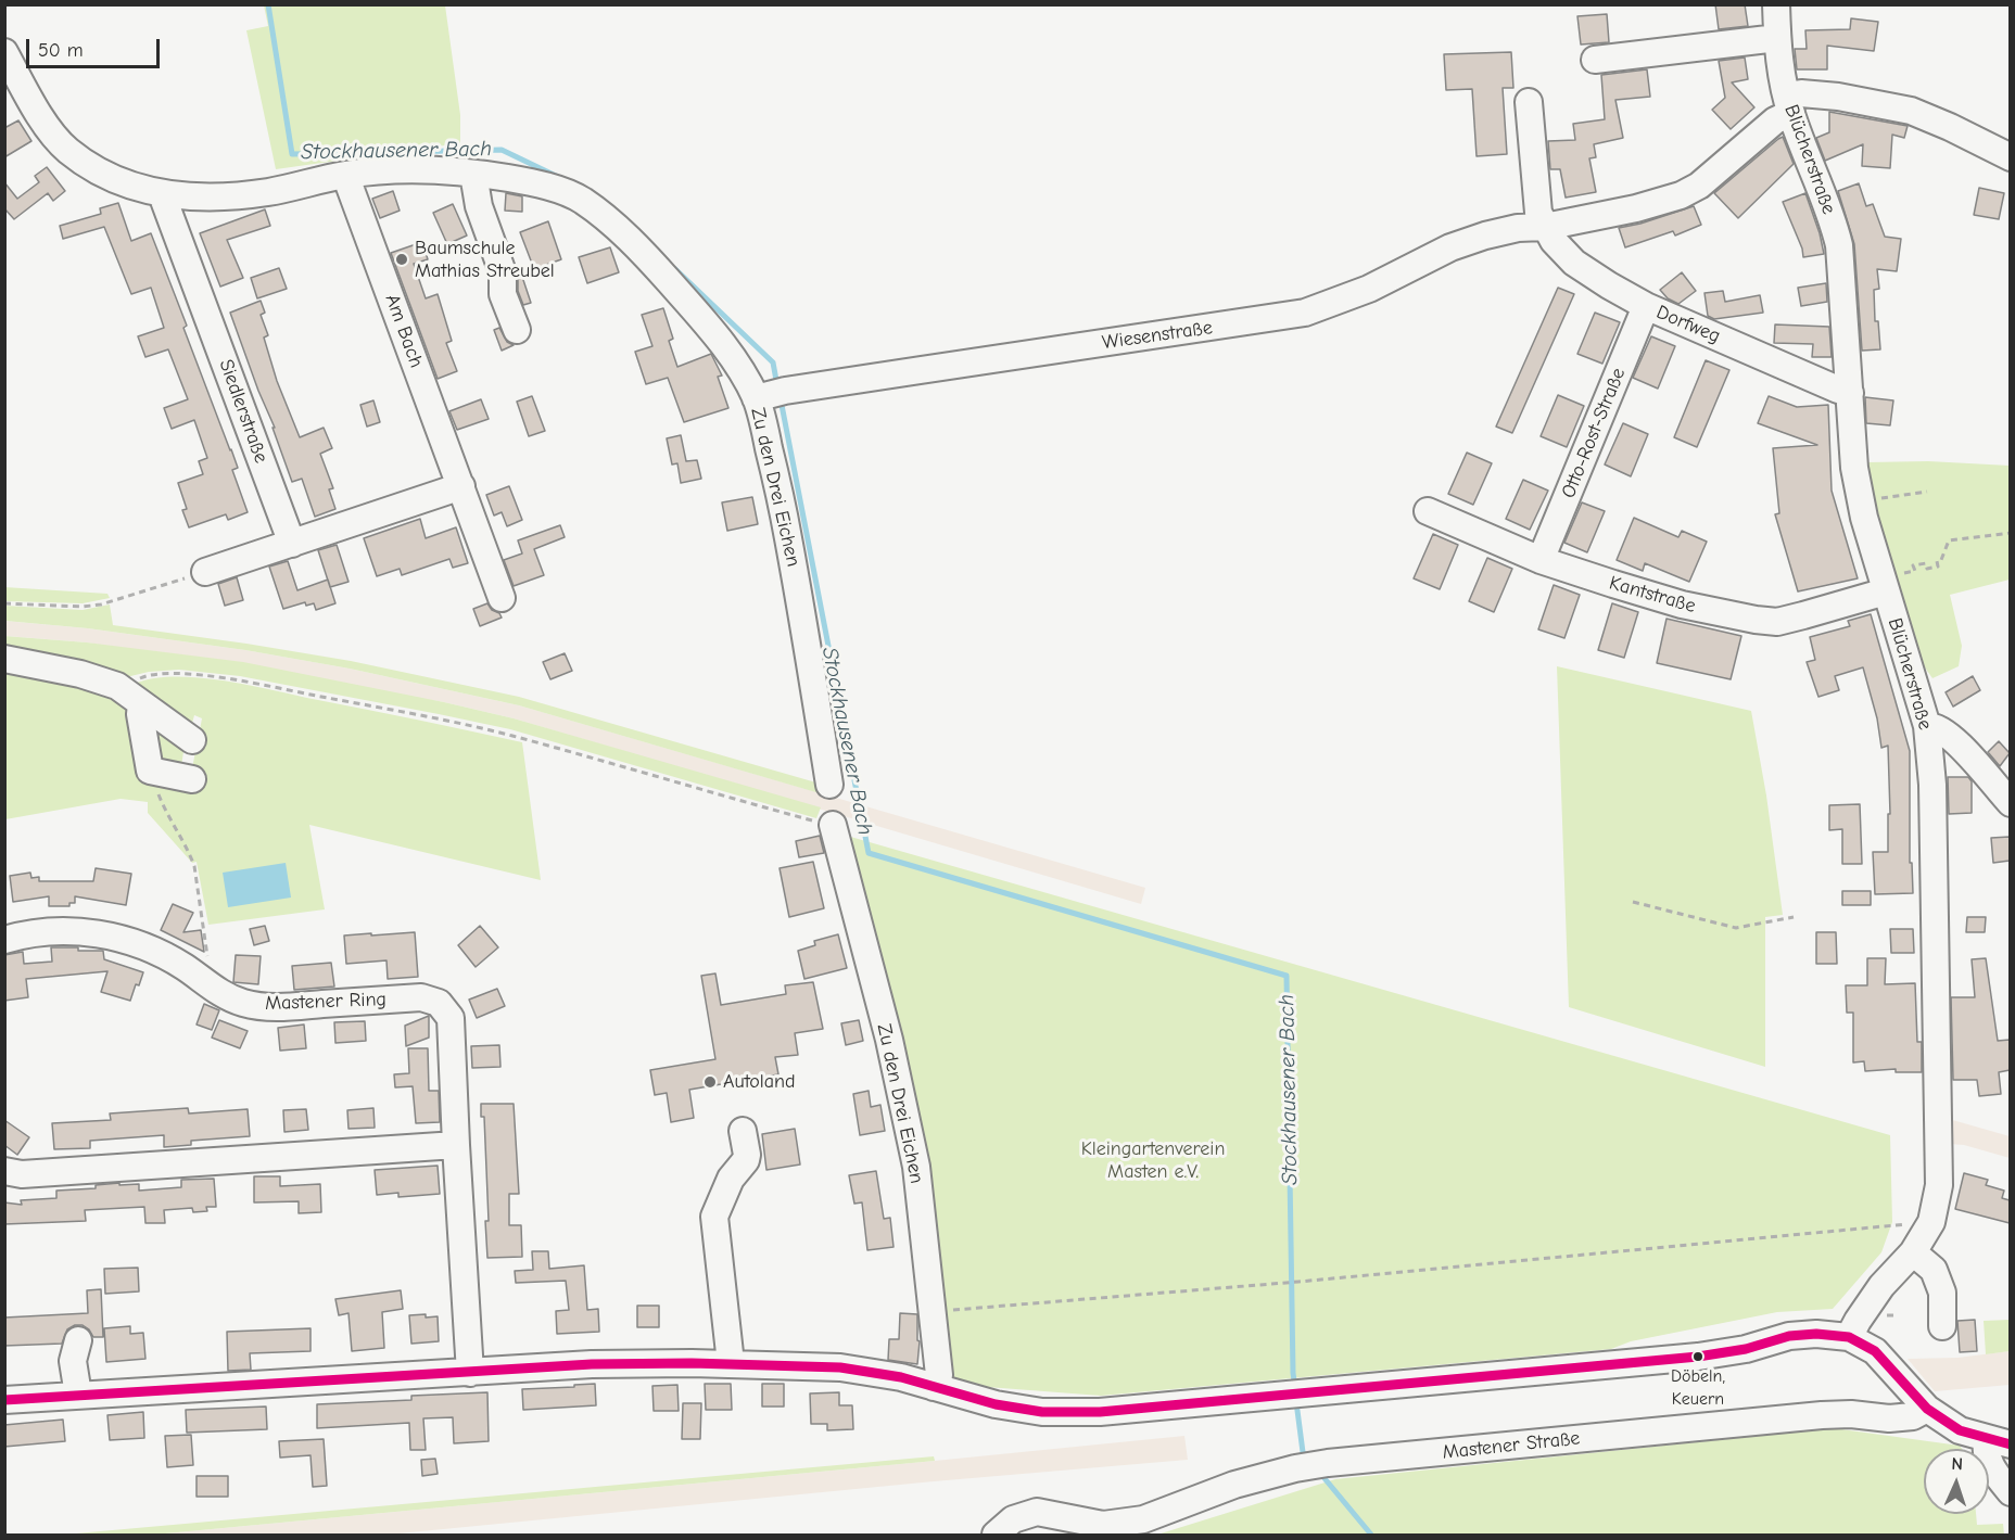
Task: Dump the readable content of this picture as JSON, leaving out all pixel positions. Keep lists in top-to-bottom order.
{
  "streets": {
    "street": [
      "Blücherstraße",
      "Dorfweg",
      "Am Bach",
      "Wiesenstraße",
      "Siedlerstraße",
      "Otto-Rost-Straße",
      "Zu den Drei Eichen",
      "Kantstraße",
      "Mastener Ring",
      "Mastener Straße"
    ]
  },
  "crossings": [
    ["Blücherstraße", "Dorfweg"],
    ["Blücherstraße", "Wiesenstraße"],
    ["Blücherstraße", "Kantstraße"],
    ["Dorfweg", "Wiesenstraße"],
    ["Dorfweg", "Otto-Rost-Straße"],
    ["Am Bach", "Zu den Drei Eichen"],
    ["Wiesenstraße", "Zu den Drei Eichen"],
    ["Siedlerstraße", "Zu den Drei Eichen"],
    ["Otto-Rost-Straße", "Kantstraße"]
  ],
  "water": ["Stockhausener Bach"],
  "parks": ["Kleingartenverein Masten e.V."],
  "places": ["Baumschule Mathias Streubel", "Autoland", "Döbeln, Keuern"],
  "scale_bar": "50 m",
  "north": "top"
}
